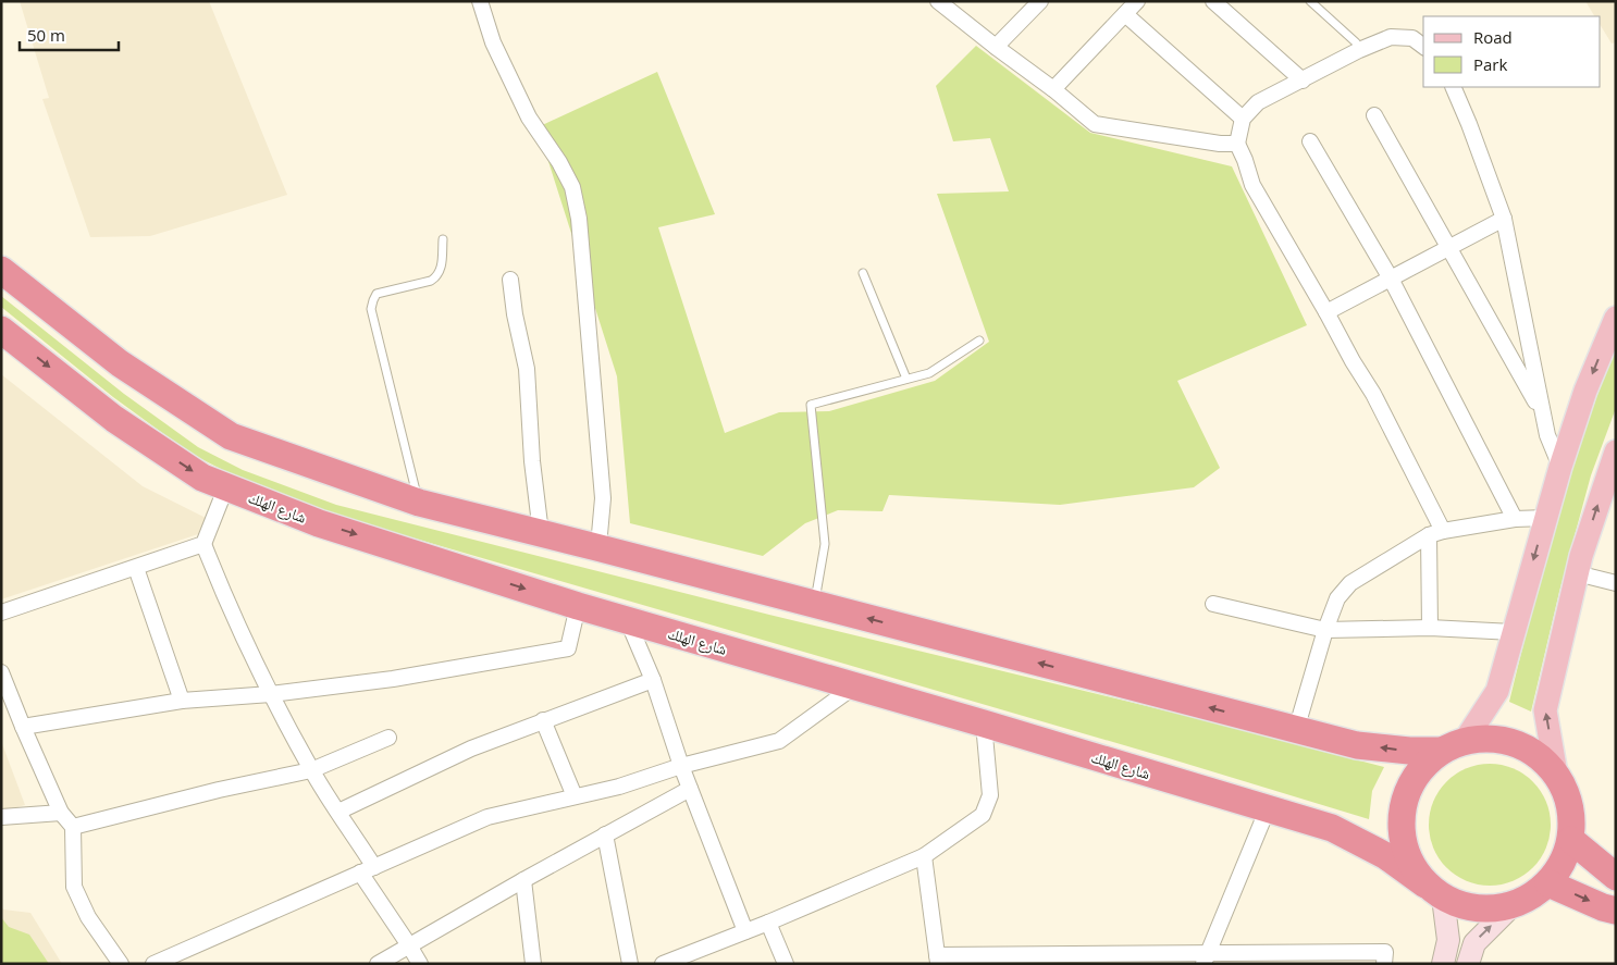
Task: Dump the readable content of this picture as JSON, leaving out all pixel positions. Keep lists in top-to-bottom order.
{
  "streets": {
    "highway": ["شارع الهلك"]
  },
  "legend": ["Road", "Park"],
  "scale_bar": "50 m"
}
